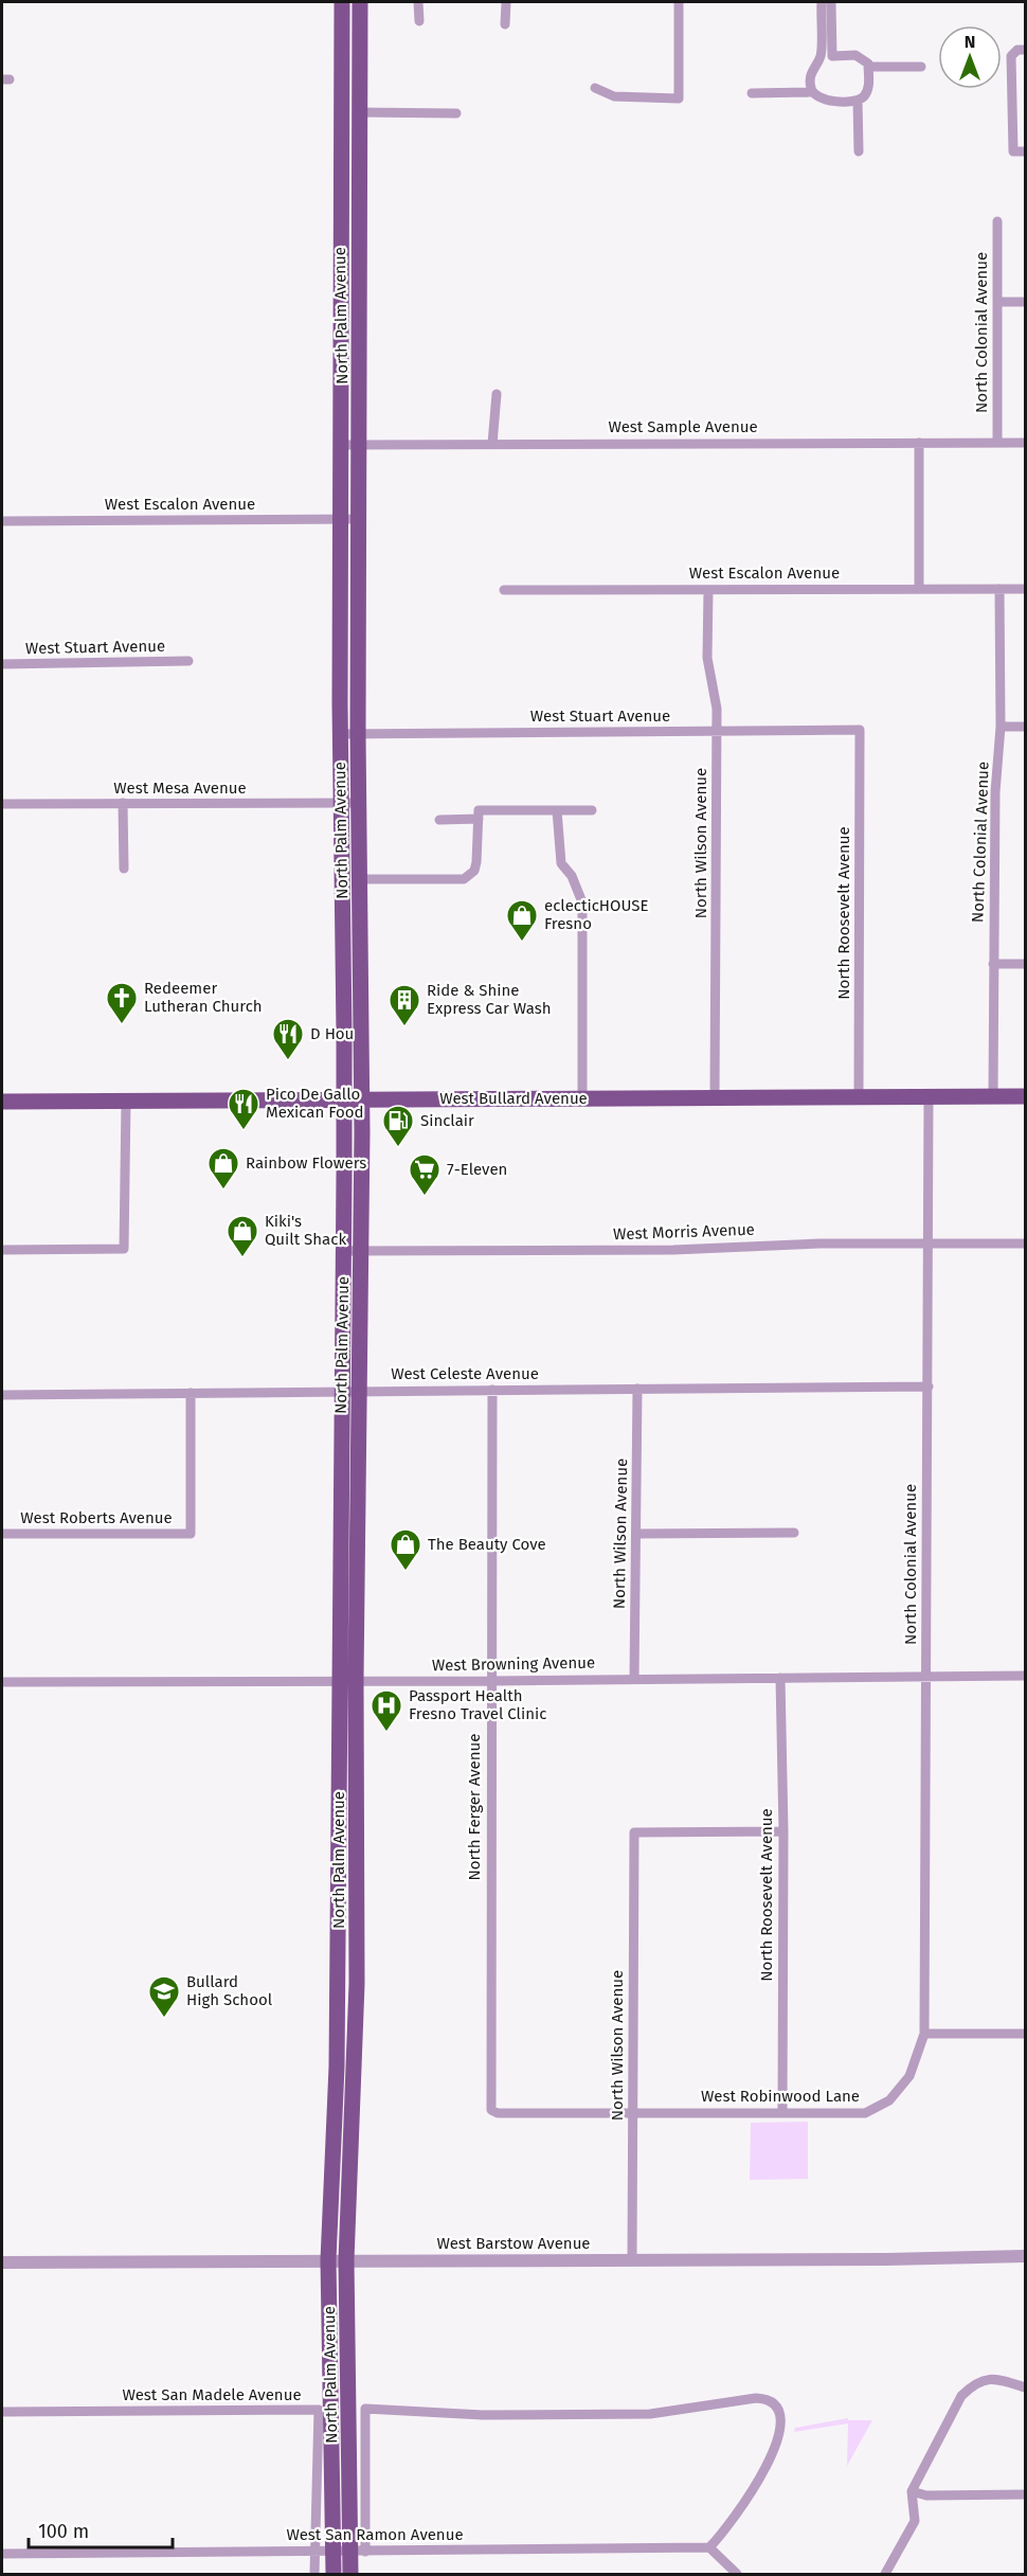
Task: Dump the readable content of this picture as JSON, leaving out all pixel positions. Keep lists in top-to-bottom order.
{
  "streets": {
    "main road": ["North Palm Avenue", "West Bullard Avenue"],
    "street": [
      "North Colonial Avenue",
      "West Sample Avenue",
      "West Escalon Avenue",
      "West Stuart Avenue",
      "West Mesa Avenue",
      "North Wilson Avenue",
      "North Roosevelt Avenue",
      "West Morris Avenue",
      "West Celeste Avenue",
      "West Roberts Avenue",
      "West Browning Avenue",
      "North Ferger Avenue",
      "West Robinwood Lane",
      "West Barstow Avenue",
      "West San Madele Avenue",
      "West San Ramon Avenue"
    ]
  },
  "crossings": [
    ["North Palm Avenue", "West Sample Avenue"],
    ["North Palm Avenue", "West Escalon Avenue"],
    ["North Palm Avenue", "West Stuart Avenue"],
    ["North Palm Avenue", "West Mesa Avenue"],
    ["North Palm Avenue", "West Bullard Avenue"],
    ["North Palm Avenue", "West Morris Avenue"],
    ["North Palm Avenue", "West Celeste Avenue"],
    ["North Palm Avenue", "West Browning Avenue"],
    ["North Palm Avenue", "West Barstow Avenue"],
    ["North Palm Avenue", "West San Ramon Avenue"],
    ["North Colonial Avenue", "West Sample Avenue"],
    ["North Colonial Avenue", "West Escalon Avenue"],
    ["North Colonial Avenue", "West Bullard Avenue"],
    ["North Colonial Avenue", "West Morris Avenue"],
    ["North Colonial Avenue", "West Celeste Avenue"],
    ["North Colonial Avenue", "West Browning Avenue"],
    ["North Colonial Avenue", "West Robinwood Lane"],
    ["West Escalon Avenue", "North Wilson Avenue"],
    ["West Stuart Avenue", "North Wilson Avenue"],
    ["West Stuart Avenue", "North Roosevelt Avenue"],
    ["North Wilson Avenue", "North Roosevelt Avenue"],
    ["North Wilson Avenue", "West Bullard Avenue"],
    ["North Wilson Avenue", "West Celeste Avenue"],
    ["North Wilson Avenue", "West Browning Avenue"],
    ["North Wilson Avenue", "West Robinwood Lane"],
    ["North Wilson Avenue", "West Barstow Avenue"],
    ["North Roosevelt Avenue", "West Bullard Avenue"],
    ["North Roosevelt Avenue", "West Browning Avenue"],
    ["North Roosevelt Avenue", "West Robinwood Lane"],
    ["West Celeste Avenue", "West Roberts Avenue"],
    ["West Celeste Avenue", "North Ferger Avenue"],
    ["West Browning Avenue", "North Ferger Avenue"],
    ["North Ferger Avenue", "West Robinwood Lane"],
    ["West San Madele Avenue", "West San Ramon Avenue"]
  ],
  "places": {
    "shop": [
      "eclecticHOUSE Fresno",
      "Rainbow Flowers",
      "Kiki's Quilt Shack",
      "The Beauty Cove"
    ],
    "church": ["Redeemer Lutheran Church"],
    "building": ["Ride & Shine Express Car Wash"],
    "restaurant": ["D Hou", "Pico De Gallo Mexican Food"],
    "fuel station": ["Sinclair"],
    "supermarket": ["7-Eleven"],
    "hospital": ["Passport Health Fresno Travel Clinic"],
    "school or university": ["Bullard High School"]
  },
  "scale_bar": "100 m",
  "north": "top"
}
